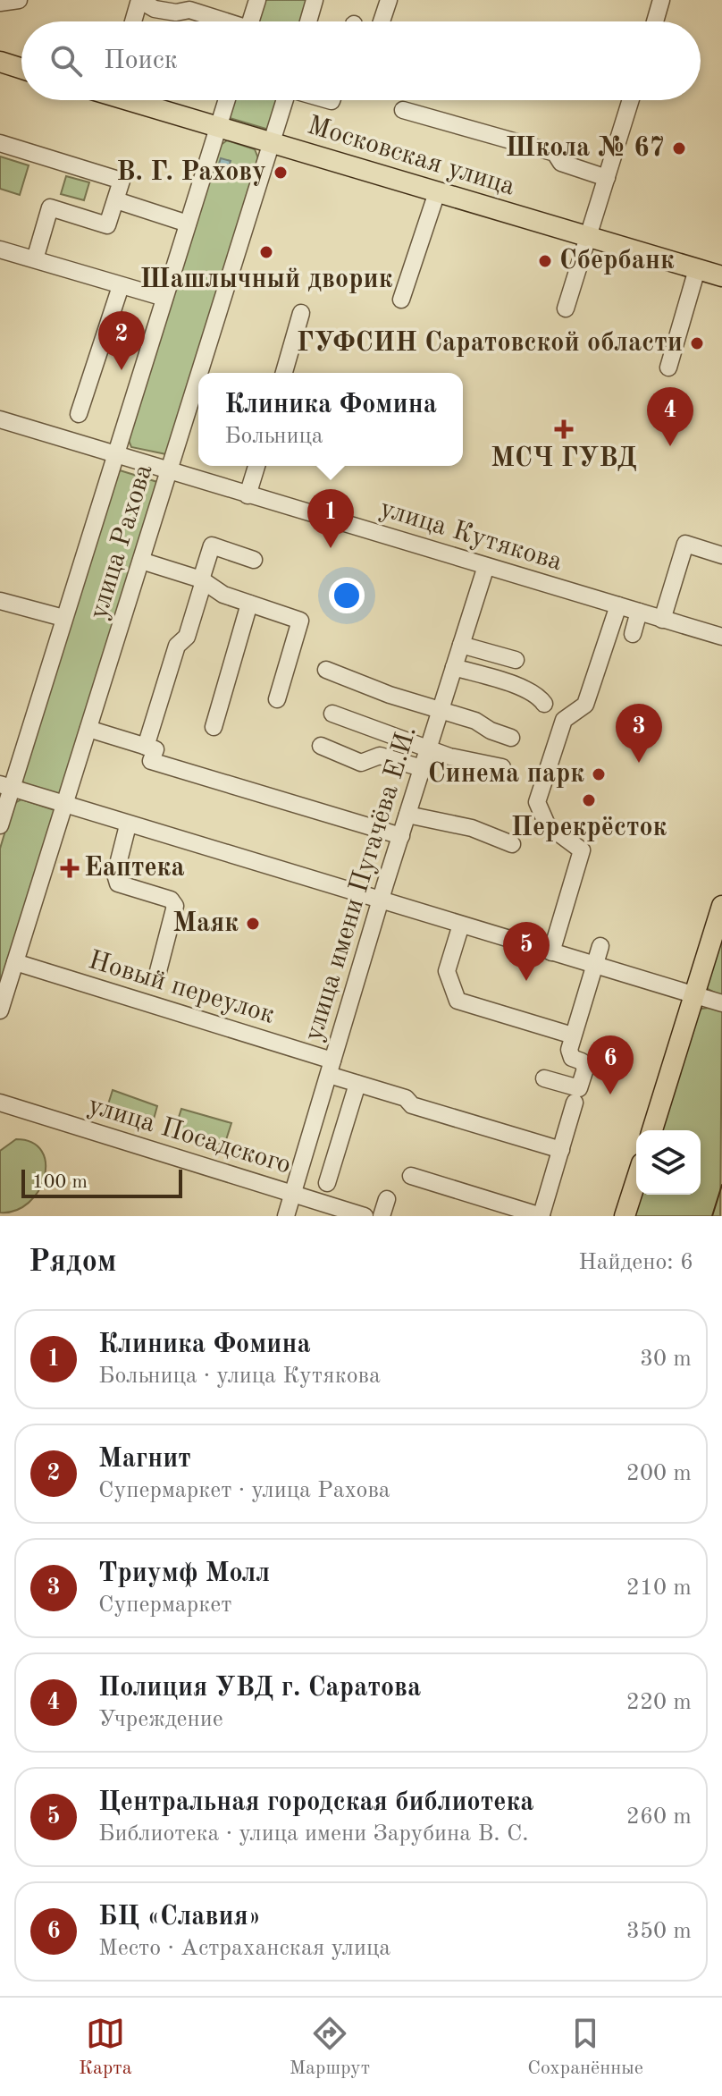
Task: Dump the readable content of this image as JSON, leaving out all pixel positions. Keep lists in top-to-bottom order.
{
  "streets": {
    "main road": ["Московская улица"],
    "street": [
      "улица Кутякова",
      "улица Рахова",
      "улица имени Пугачёва Е.И.",
      "Новый переулок",
      "улица Посадского"
    ]
  },
  "crossings": [
    ["Московская улица", "улица Рахова"],
    ["улица Кутякова", "улица Рахова"],
    ["улица Кутякова", "улица имени Пугачёва Е.И."],
    ["улица Рахова", "Новый переулок"],
    ["улица имени Пугачёва Е.И.", "Новый переулок"],
    ["улица имени Пугачёва Е.И.", "улица Посадского"]
  ],
  "places": {
    "other": [
      "Школа № 67",
      "В. Г. Рахову",
      "Шашлычный дворик",
      "Сбербанк",
      "ГУФСИН Саратовской области",
      "Синема парк",
      "Перекрёсток",
      "Маяк"
    ],
    "health": ["МСЧ ГУВД", "Еаптека"]
  },
  "scale_bar": "100 m",
  "page": {
    "search": "Поиск",
    "pins": [
      "2",
      "4",
      "1",
      "3",
      "5",
      "6"
    ],
    "popup": ["Клиника Фомина", "Больница"],
    "scale": "100 m",
    "heading": ["Рядом", "Найдено: 6"],
    "list": [
      {
        "mark": "1",
        "name": "Клиника Фомина",
        "note": "Больница · улица Кутякова",
        "value": "30 m"
      },
      {
        "mark": "2",
        "name": "Магнит",
        "note": "Супермаркет · улица Рахова",
        "value": "200 m"
      },
      {
        "mark": "3",
        "name": "Триумф Молл",
        "note": "Супермаркет",
        "value": "210 m"
      },
      {
        "mark": "4",
        "name": "Полиция УВД г. Саратова",
        "note": "Учреждение",
        "value": "220 m"
      },
      {
        "mark": "5",
        "name": "Центральная городская библиотека",
        "note": "Библиотека · улица имени Зарубина В. С.",
        "value": "260 m"
      },
      {
        "mark": "6",
        "name": "БЦ «Славия»",
        "note": "Место · Астраханская улица",
        "value": "350 m"
      }
    ],
    "nav": ["Карта", "Маршрут", "Сохранённые"]
  }
}
